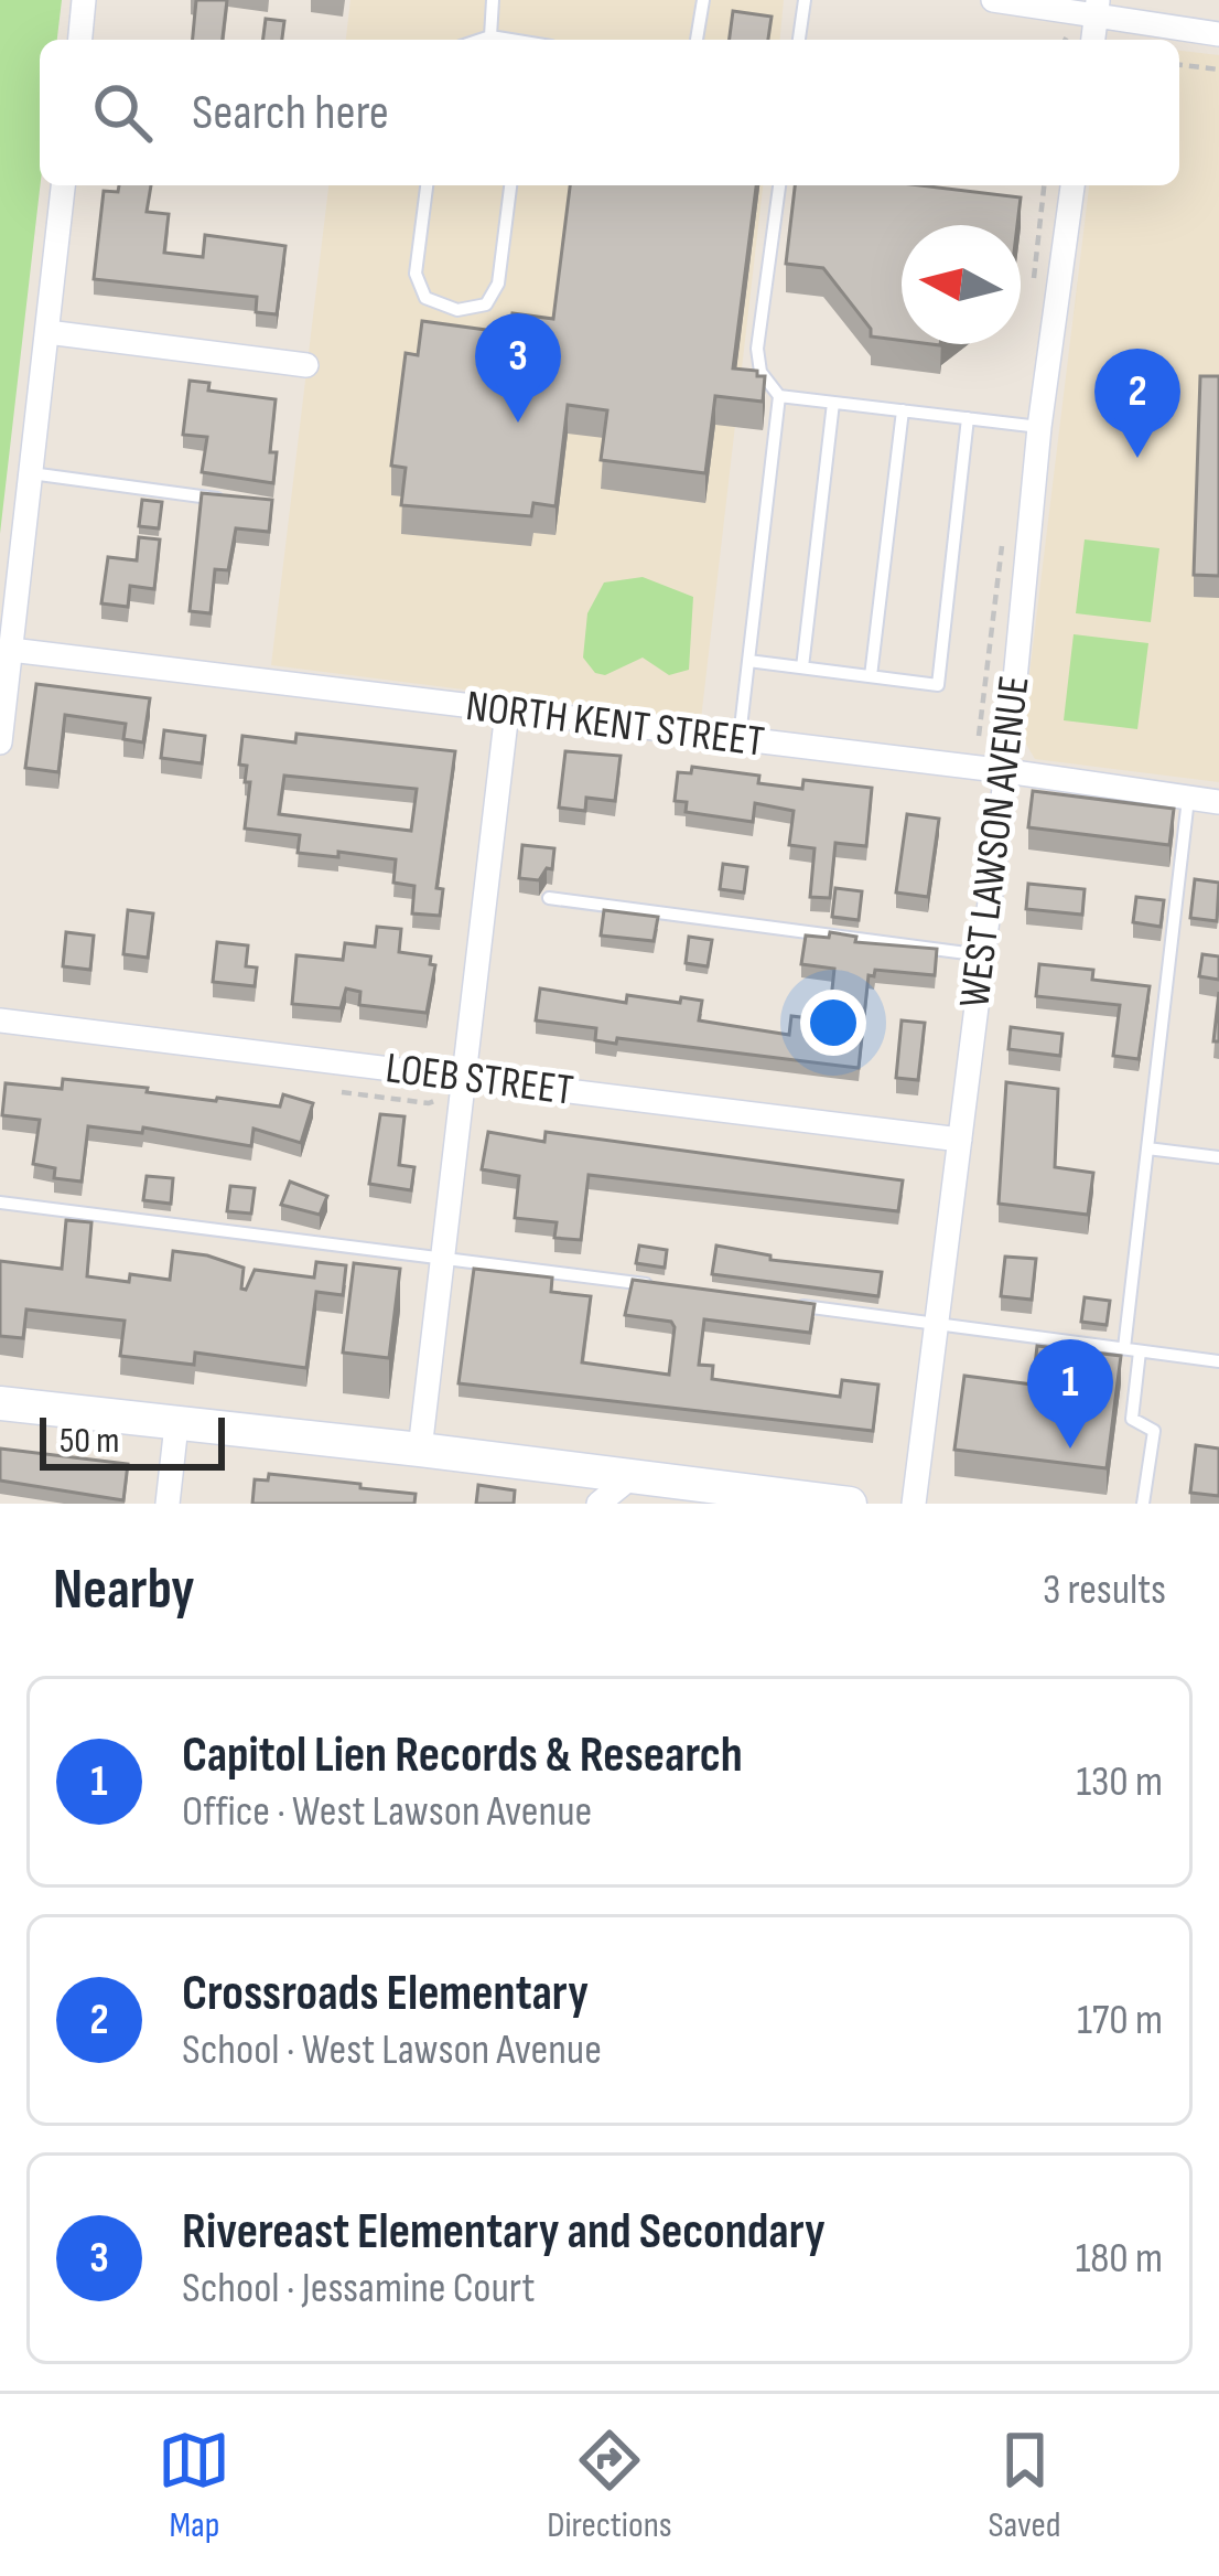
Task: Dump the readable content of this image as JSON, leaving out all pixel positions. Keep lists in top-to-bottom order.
{
  "streets": {
    "street": ["NORTH KENT STREET", "WEST LAWSON AVENUE", "LOEB STREET"]
  },
  "crossings": [
    ["NORTH KENT STREET", "WEST LAWSON AVENUE"],
    ["WEST LAWSON AVENUE", "LOEB STREET"]
  ],
  "scale_bar": "50 m",
  "north": "left",
  "page": {
    "search": "Search here",
    "pins": ["3", "2", "1"],
    "scale": "50 m",
    "heading": ["Nearby", "3 results"],
    "list": [
      {
        "mark": "1",
        "name": "Capitol Lien Records & Research",
        "note": "Office · West Lawson Avenue",
        "value": "130 m"
      },
      {
        "mark": "2",
        "name": "Crossroads Elementary",
        "note": "School · West Lawson Avenue",
        "value": "170 m"
      },
      {
        "mark": "3",
        "name": "Rivereast Elementary and Secondary",
        "note": "School · Jessamine Court",
        "value": "180 m"
      }
    ],
    "nav": ["Map", "Directions", "Saved"]
  }
}
